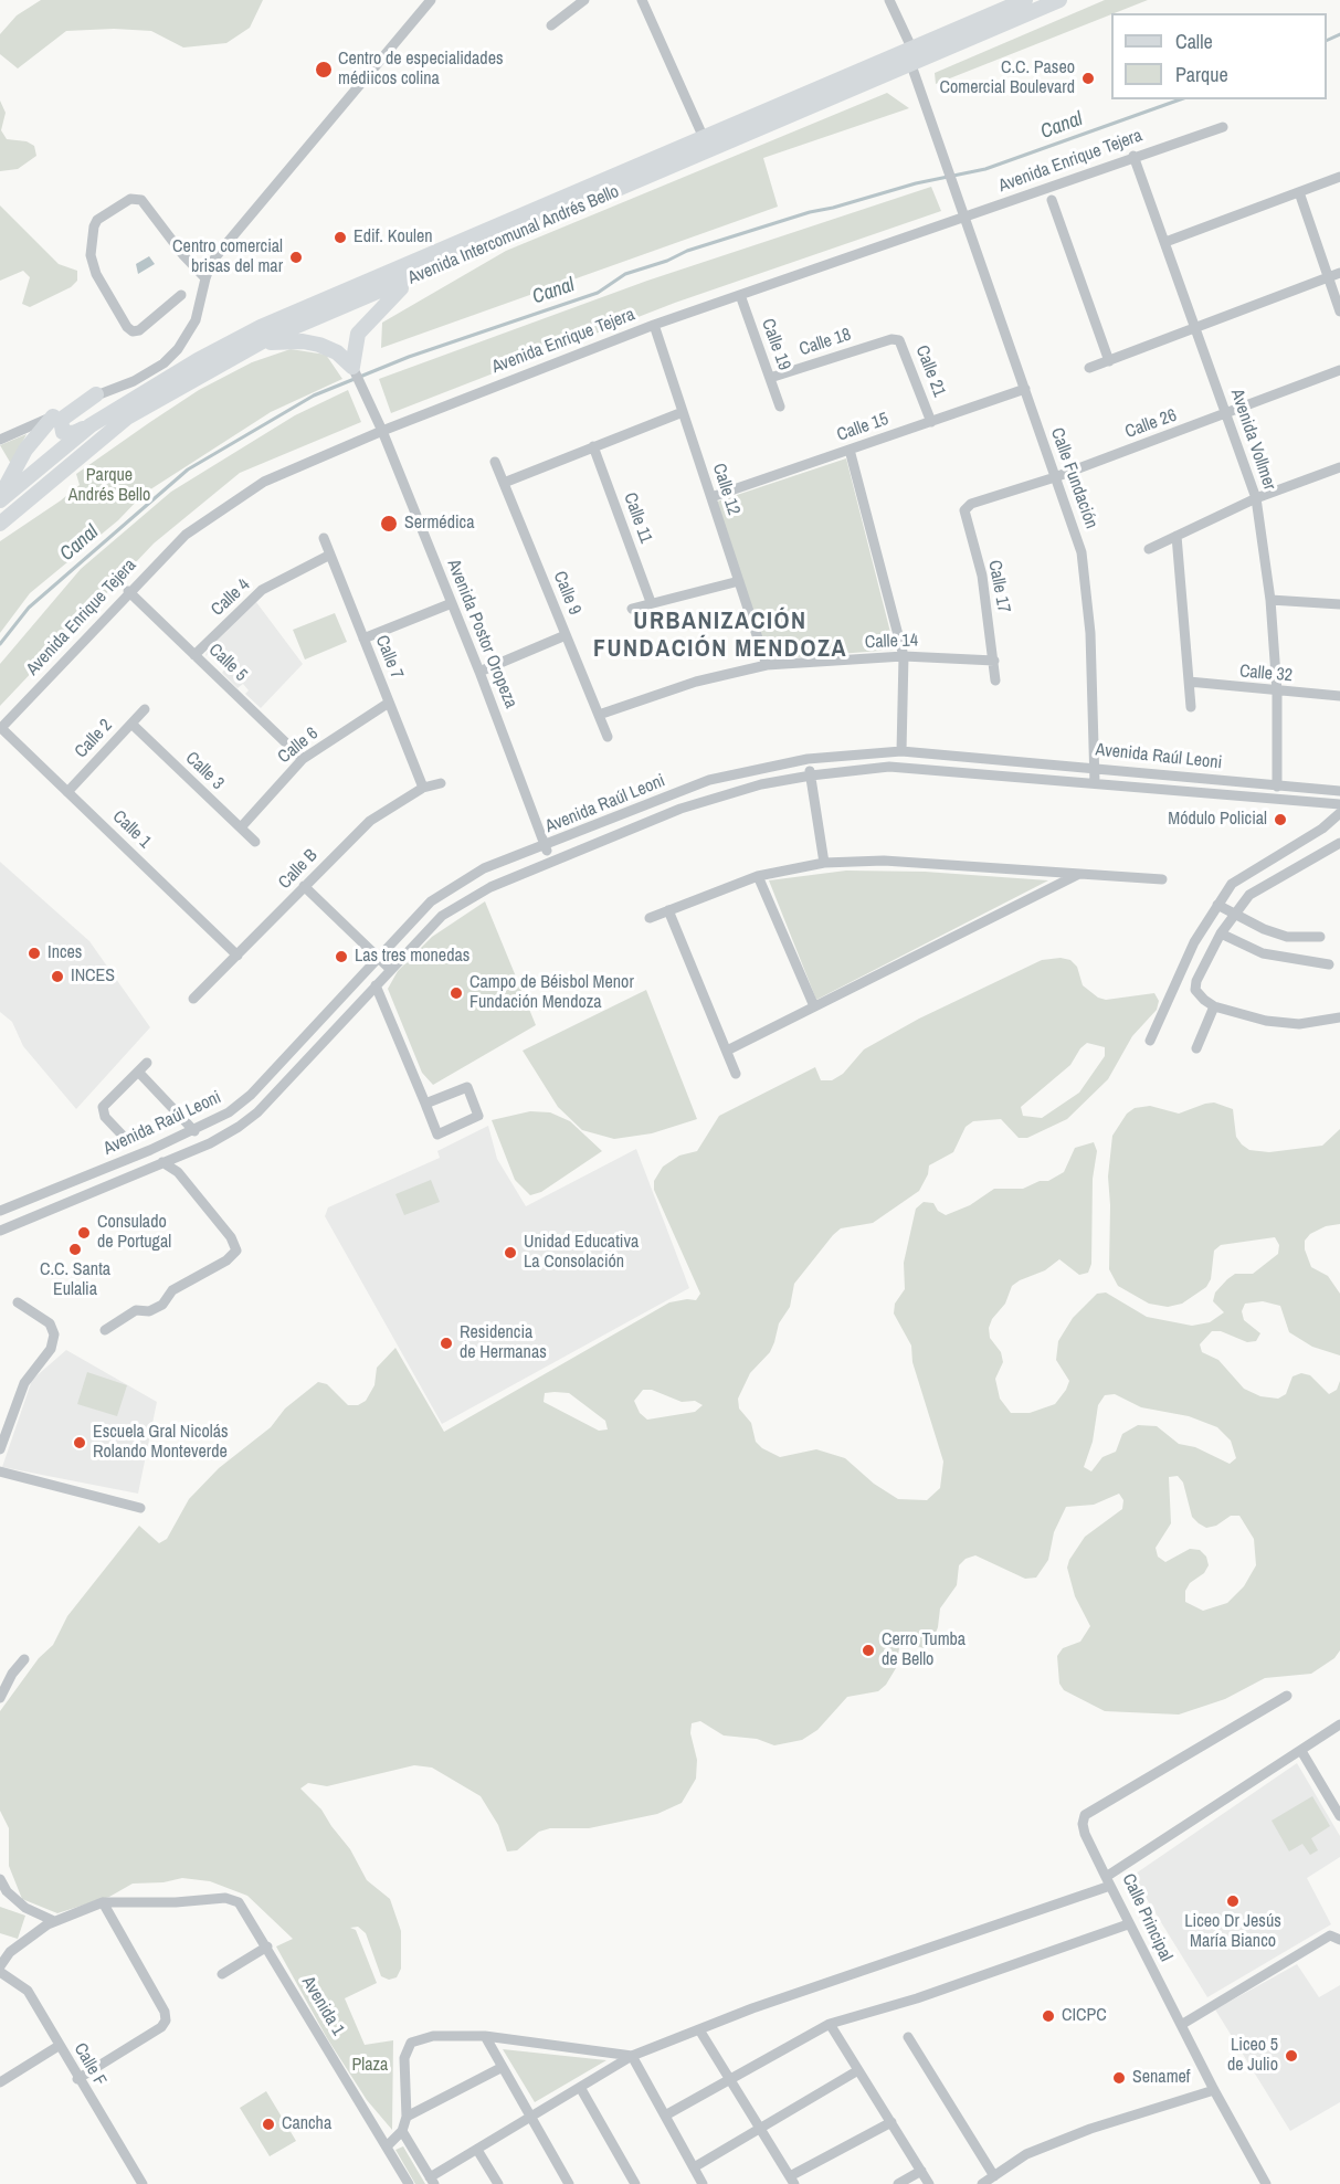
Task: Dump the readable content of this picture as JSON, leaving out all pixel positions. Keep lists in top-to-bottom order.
{
  "streets": {
    "main road": ["Avenida Intercomunal Andrés Bello"],
    "street": [
      "Avenida Enrique Tejera",
      "Calle 18",
      "Calle 19",
      "Calle 21",
      "Calle 26",
      "Calle 15",
      "Avenida Vollmer",
      "Calle Fundación",
      "Calle 12",
      "Calle 11",
      "Calle 17",
      "Calle 9",
      "Calle 4",
      "Avenida Postor Oropeza",
      "Calle 14",
      "Calle 7",
      "Calle 5",
      "Calle 32",
      "Calle 2",
      "Calle 6",
      "Avenida Raúl Leoni",
      "Calle 3",
      "Calle 1",
      "Calle B",
      "Calle Principal",
      "Avenida 1",
      "Calle F"
    ]
  },
  "crossings": [
    ["Avenida Enrique Tejera", "Calle 19"],
    ["Avenida Enrique Tejera", "Avenida Vollmer"],
    ["Avenida Enrique Tejera", "Calle Fundación"],
    ["Avenida Enrique Tejera", "Calle 12"],
    ["Avenida Enrique Tejera", "Avenida Postor Oropeza"],
    ["Avenida Enrique Tejera", "Calle 5"],
    ["Avenida Enrique Tejera", "Calle 1"],
    ["Avenida Intercomunal Andrés Bello", "Calle Fundación"],
    ["Calle 18", "Calle 19"],
    ["Calle 18", "Calle 21"],
    ["Calle 21", "Calle 15"],
    ["Calle 26", "Avenida Vollmer"],
    ["Calle 26", "Calle Fundación"],
    ["Calle 26", "Calle 17"],
    ["Calle 15", "Calle Fundación"],
    ["Calle 15", "Calle 12"],
    ["Avenida Vollmer", "Calle 32"],
    ["Avenida Vollmer", "Avenida Raúl Leoni"],
    ["Calle Fundación", "Avenida Raúl Leoni"],
    ["Calle 12", "Calle 14"],
    ["Calle 17", "Calle 14"],
    ["Calle 9", "Calle 14"],
    ["Calle 4", "Calle 7"],
    ["Calle 4", "Calle 5"],
    ["Avenida Postor Oropeza", "Avenida Raúl Leoni"],
    ["Calle 7", "Calle 6"],
    ["Calle 7", "Calle B"],
    ["Calle 5", "Calle 6"],
    ["Calle 2", "Calle 3"],
    ["Calle 2", "Calle 1"],
    ["Calle 6", "Calle 3"],
    ["Calle 1", "Calle B"]
  ],
  "districts": ["URBANIZACIÓN FUNDACIÓN MENDOZA"],
  "water": ["Canal"],
  "parks": ["Parque Andrés Bello", "Plaza"],
  "places": [
    "Centro de especialidades médiicos colina",
    "C.C. Paseo Comercial Boulevard",
    "Edif. Koulen",
    "Centro comercial brisas del mar",
    "Sermédica",
    "Módulo Policial",
    "Inces",
    "Las tres monedas",
    "INCES",
    "Campo de Béisbol Menor Fundación Mendoza",
    "Consulado de Portugal",
    "C.C. Santa Eulalia",
    "Unidad Educativa La Consolación",
    "Residencia de Hermanas",
    "Escuela Gral Nicolás Rolando Monteverde",
    "Cerro Tumba de Bello",
    "Liceo Dr Jesús María Bianco",
    "CICPC",
    "Liceo 5 de Julio",
    "Senamef",
    "Cancha"
  ],
  "legend": ["Calle", "Parque"]
}
